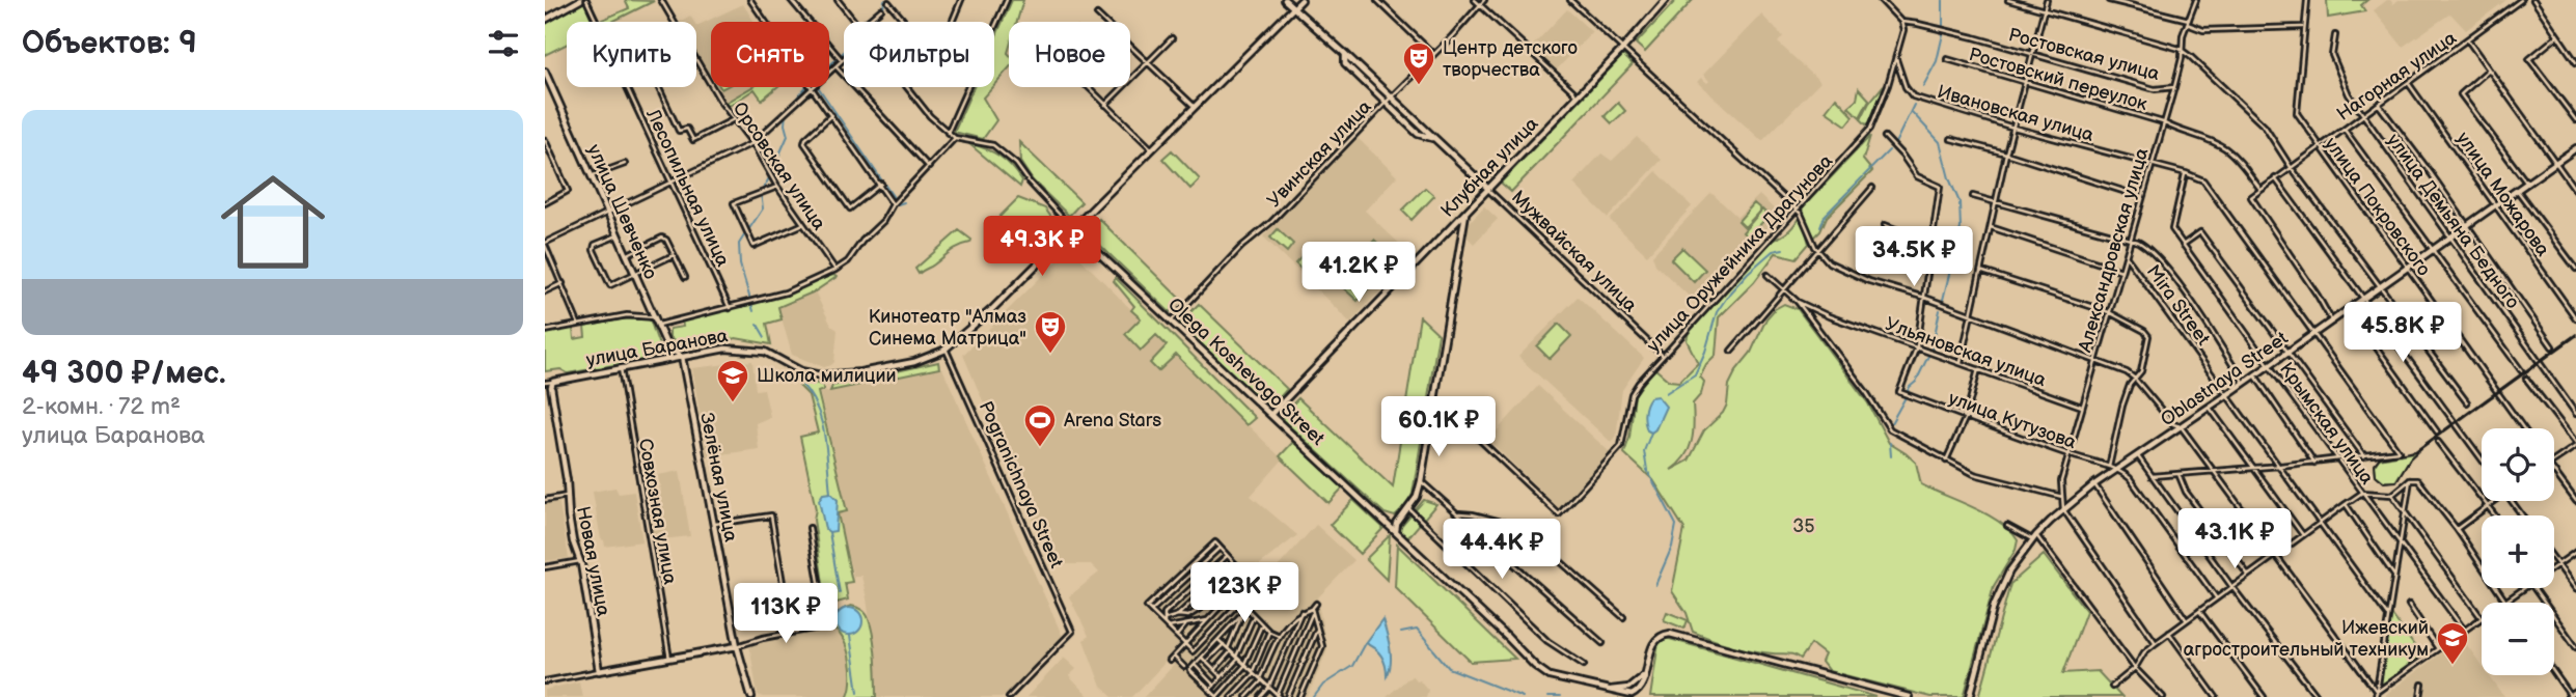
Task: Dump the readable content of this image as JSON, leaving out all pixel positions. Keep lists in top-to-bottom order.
{
  "streets": {
    "main road": [
      "Клубная улица",
      "улица Шевченко",
      "Мужвайская улица",
      "улица Баранова",
      "Olega Koshevogo Street",
      "Oblastnaya Street",
      "Зелёная улица",
      "Новая улица"
    ],
    "street": [
      "Ростовская улица",
      "Нагорная улица",
      "Ростовский переулок",
      "Ивановская улица",
      "Увинская улица",
      "Орсовская улица",
      "Лесопильная улица",
      "улица Можарова",
      "улица Покровского",
      "улица Демьяна Бедного",
      "Александровская улица",
      "улица Оружейника Драгунова",
      "Mira Street",
      "Ульяновская улица",
      "улица Кутузова",
      "Крымская улица",
      "Pogranichnaya Street",
      "Совхозная улица"
    ]
  },
  "crossings": [
    ["Ростовская улица", "Александровская улица"],
    ["Ростовская улица", "улица Оружейника Драгунова"],
    ["Нагорная улица", "Ростовский переулок"],
    ["Нагорная улица", "улица Можарова"],
    ["Нагорная улица", "улица Покровского"],
    ["Нагорная улица", "улица Демьяна Бедного"],
    ["Нагорная улица", "Oblastnaya Street"],
    ["Ростовский переулок", "Александровская улица"],
    ["Ивановская улица", "Александровская улица"],
    ["Ивановская улица", "улица Оружейника Драгунова"],
    ["Ивановская улица", "Крымская улица"],
    ["Увинская улица", "Мужвайская улица"],
    ["Увинская улица", "Olega Koshevogo Street"],
    ["Клубная улица", "Мужвайская улица"],
    ["Клубная улица", "Olega Koshevogo Street"],
    ["улица Можарова", "Oblastnaya Street"],
    ["улица Покровского", "Oblastnaya Street"],
    ["улица Демьяна Бедного", "Oblastnaya Street"],
    ["Александровская улица", "Mira Street"],
    ["Александровская улица", "Ульяновская улица"],
    ["Александровская улица", "Oblastnaya Street"],
    ["Александровская улица", "улица Кутузова"],
    ["Мужвайская улица", "улица Оружейника Драгунова"],
    ["Мужвайская улица", "улица Баранова"],
    ["Mira Street", "Oblastnaya Street"],
    ["улица Баранова", "Olega Koshevogo Street"],
    ["улица Баранова", "Зелёная улица"],
    ["улица Баранова", "Pogranichnaya Street"],
    ["улица Баранова", "Совхозная улица"],
    ["улица Баранова", "Новая улица"],
    ["Ульяновская улица", "улица Кутузова"],
    ["Oblastnaya Street", "улица Кутузова"],
    ["Oblastnaya Street", "Крымская улица"]
  ],
  "parks": ["35"],
  "places": {
    "theatre": ["Центр детского творчества", "Кинотеатр \"Алмаз Синема Матрица\""],
    "school or university": ["Школа милиции", "Ижевский агростроительный техникум"],
    "sports": ["Arena Stars"]
  },
  "page": {
    "heading": "Объектов: 9",
    "chip": [
      "Купить",
      "Снять",
      "Фильтры",
      "Новое"
    ],
    "list": [
      {
        "name": "49 300 ₽/мес.",
        "note": "2-комн. · 72 m² · улица Баранова"
      }
    ],
    "price": [
      "49.3K ₽",
      "34.5K ₽",
      "41.2K ₽",
      "45.8K ₽",
      "60.1K ₽",
      "43.1K ₽",
      "44.4K ₽",
      "123K ₽",
      "113K ₽"
    ],
    "map_buttons": ["+", "−"]
  }
}
